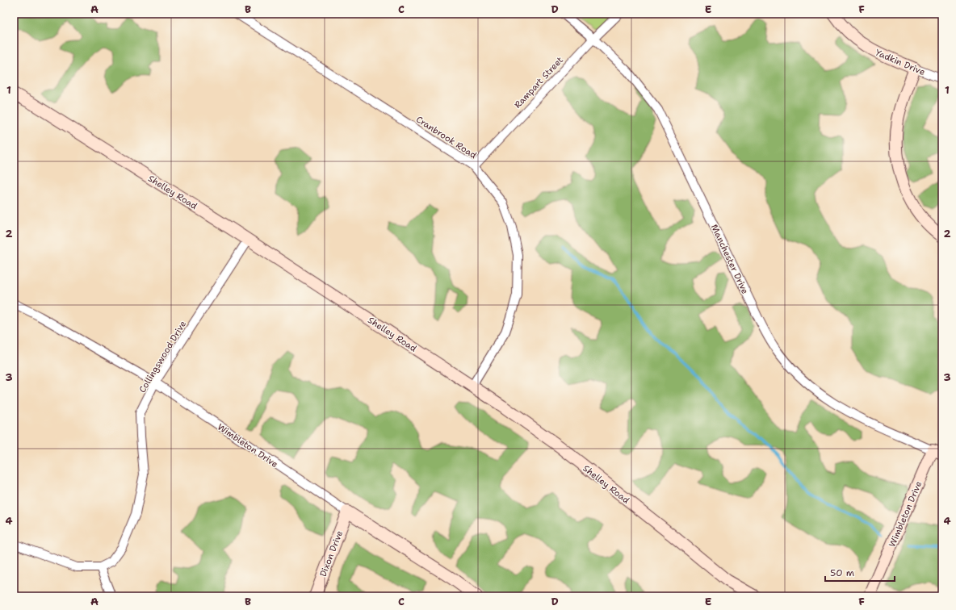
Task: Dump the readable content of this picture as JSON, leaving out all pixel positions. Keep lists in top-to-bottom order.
{
  "streets": {
    "street": [
      "Yadkin Drive",
      "Rampart Street",
      "Cranbrook Road",
      "Shelley Road",
      "Manchester Drive",
      "Collingswood Drive",
      "Wimbleton Drive",
      "Dixon Drive"
    ]
  },
  "crossings": [
    ["Rampart Street", "Cranbrook Road"],
    ["Rampart Street", "Manchester Drive"],
    ["Cranbrook Road", "Shelley Road"],
    ["Shelley Road", "Collingswood Drive"],
    ["Manchester Drive", "Wimbleton Drive"],
    ["Collingswood Drive", "Wimbleton Drive"],
    ["Wimbleton Drive", "Dixon Drive"]
  ],
  "scale_bar": "50 m",
  "grid": {
    "columns": [
      "A",
      "B",
      "C",
      "D",
      "E",
      "F"
    ],
    "rows": [
      "1",
      "2",
      "3",
      "4"
    ]
  }
}
